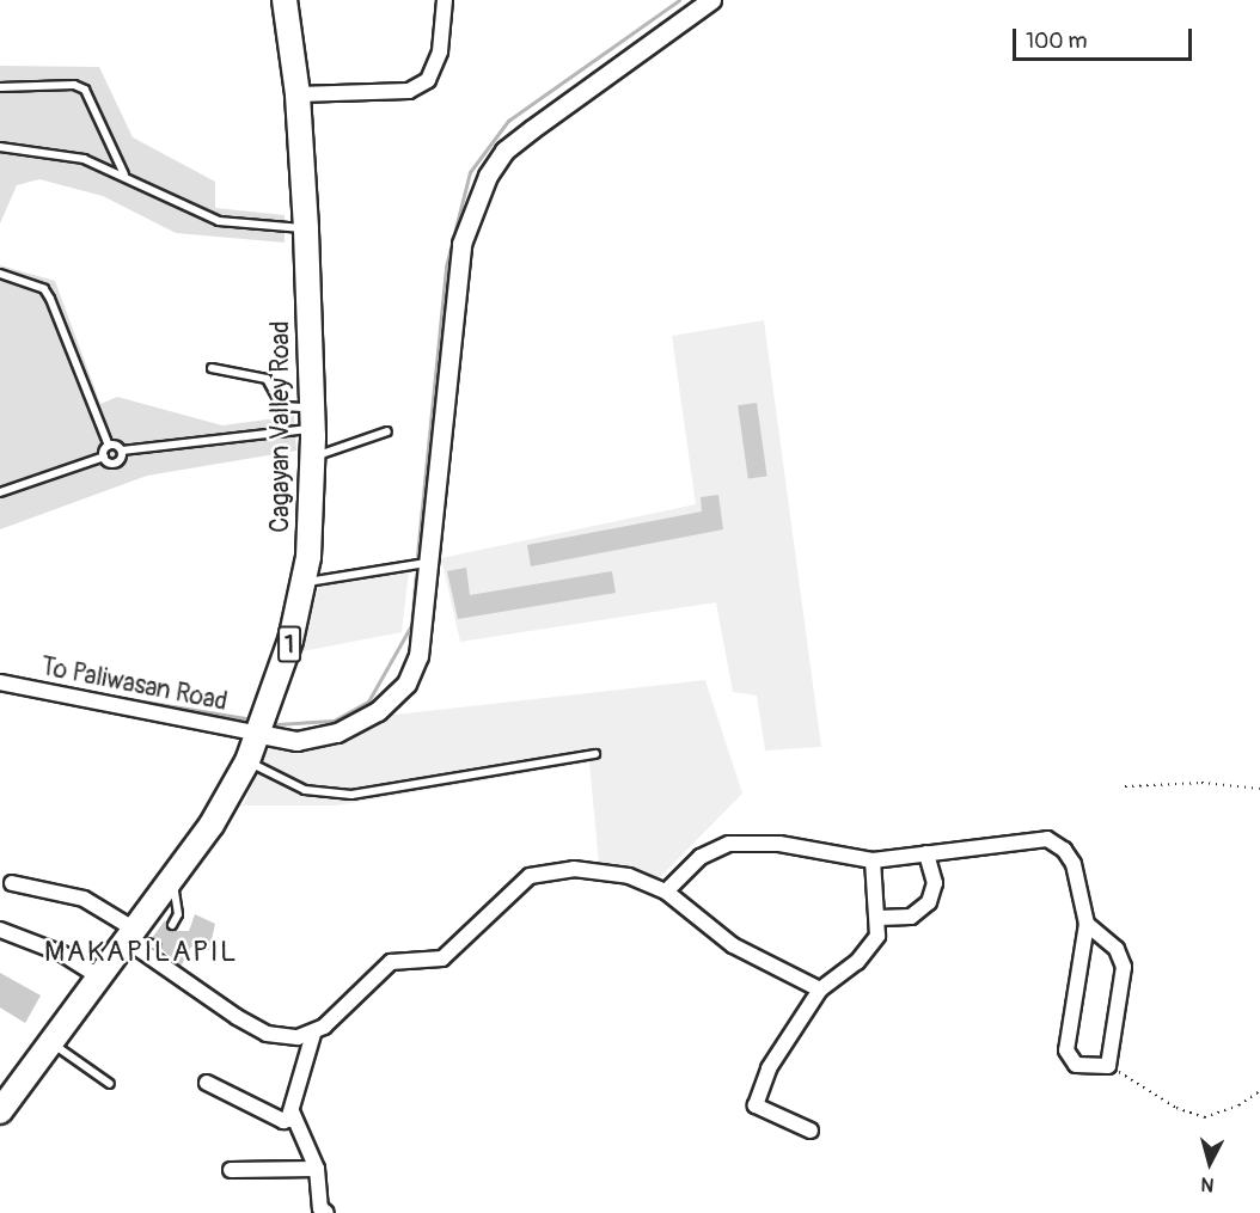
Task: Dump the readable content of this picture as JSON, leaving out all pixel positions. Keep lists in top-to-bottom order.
{
  "streets": {
    "highway": ["Cagayan Valley Road", "1"],
    "street": ["To Paliwasan Road"]
  },
  "crossings": [
    ["Cagayan Valley Road", "To Paliwasan Road"]
  ],
  "districts": ["MAKAPILAPIL"],
  "scale_bar": "100 m",
  "north": "bottom"
}
